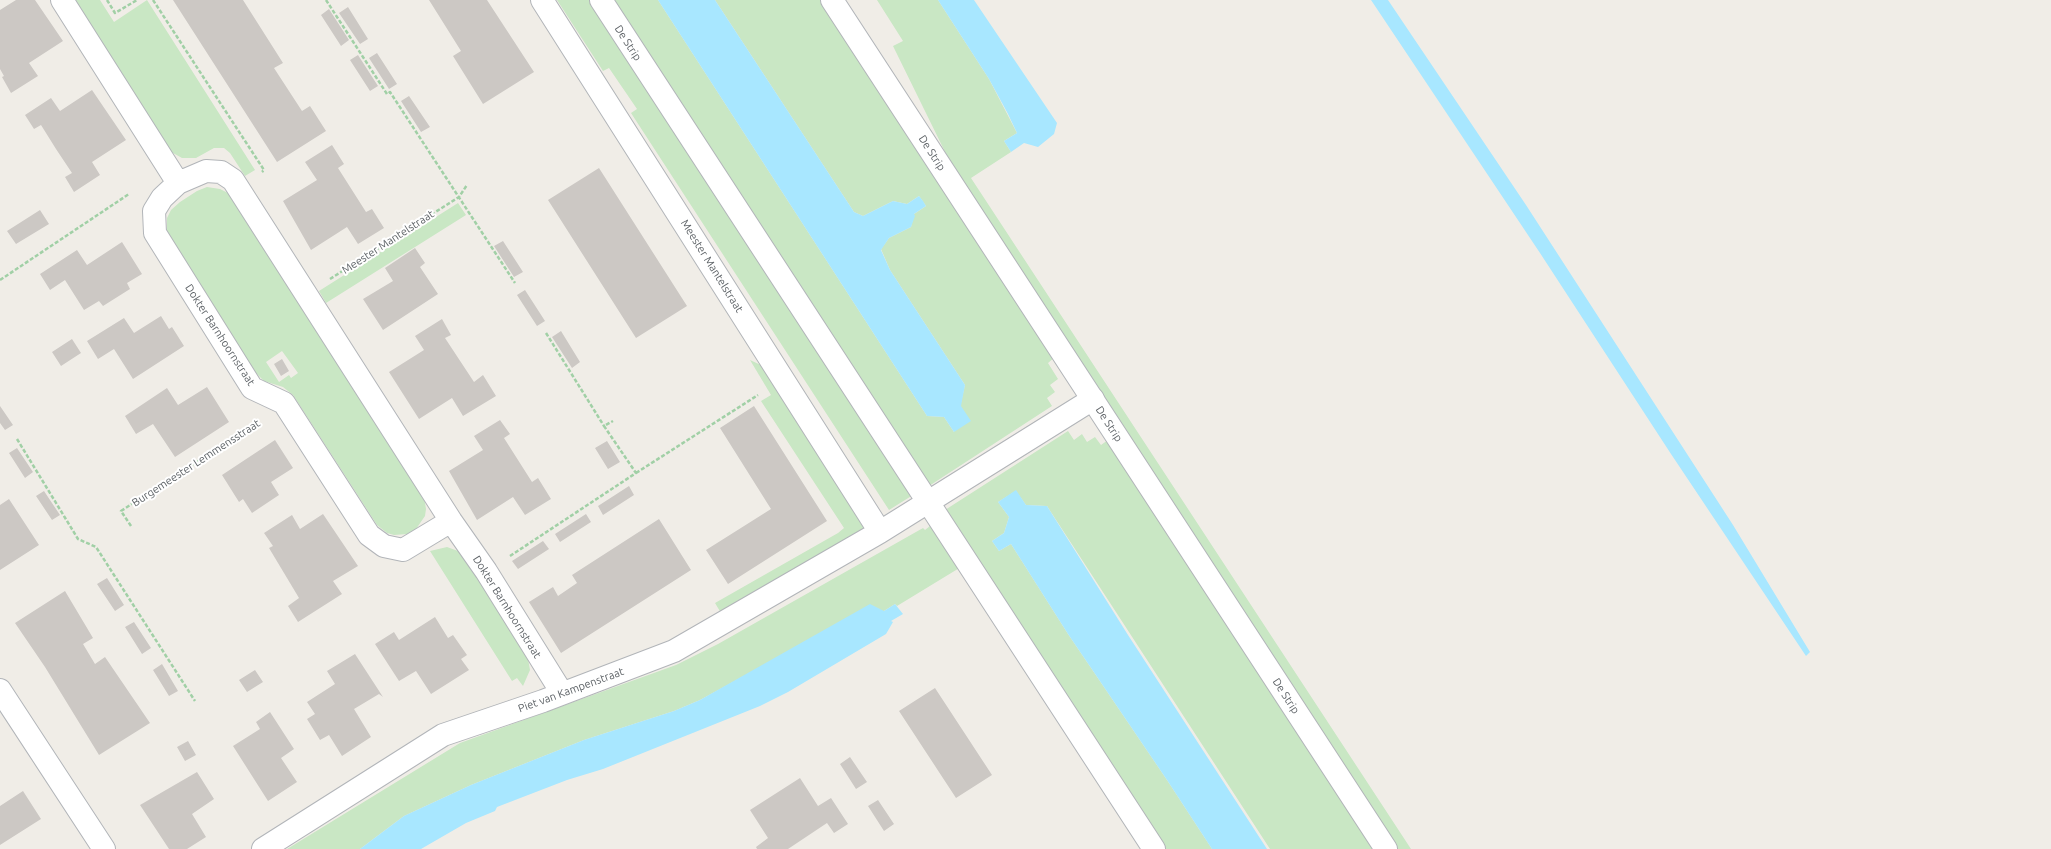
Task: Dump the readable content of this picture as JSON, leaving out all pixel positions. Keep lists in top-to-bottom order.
{
  "streets": {
    "street": [
      "De Strip",
      "Meester Mantelstraat",
      "Dokter Barnhoornstraat",
      "Piet van Kampenstraat"
    ],
    "path": ["Burgemeester Lemmensstraat"]
  },
  "crossings": [
    ["De Strip", "Piet van Kampenstraat"],
    ["Meester Mantelstraat", "Dokter Barnhoornstraat"],
    ["Meester Mantelstraat", "Piet van Kampenstraat"],
    ["Dokter Barnhoornstraat", "Burgemeester Lemmensstraat"],
    ["Dokter Barnhoornstraat", "Piet van Kampenstraat"]
  ]
}
